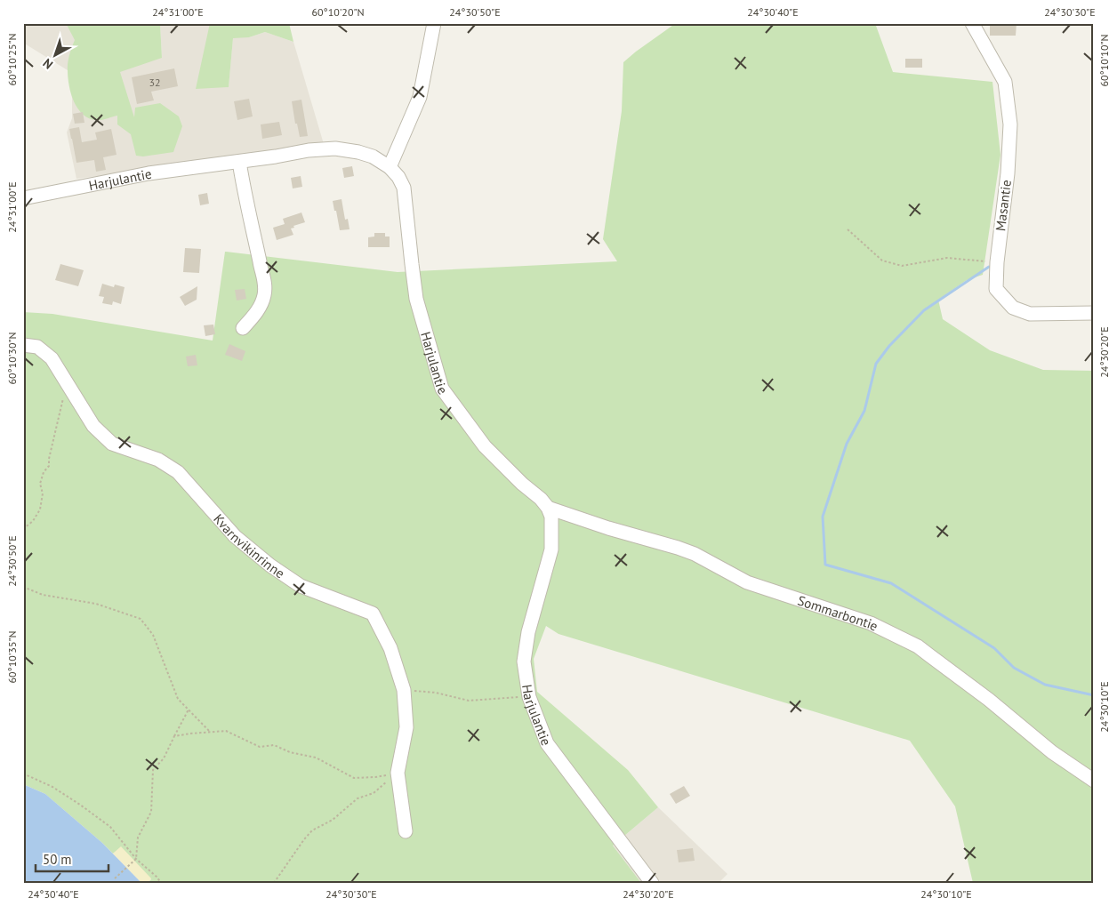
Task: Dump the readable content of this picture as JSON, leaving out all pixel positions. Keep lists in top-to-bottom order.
{
  "streets": {
    "street": [
      "Harjulantie",
      "Masantie",
      "Kvarnvikinrinne",
      "Sommarbontie"
    ]
  },
  "crossings": [
    ["Harjulantie", "Sommarbontie"]
  ],
  "house_numbers": ["32"],
  "scale_bar": "50 m",
  "north": "bottom left",
  "coordinates": [
    "24°31'00\"E",
    "60°10'20\"N",
    "24°30'50\"E",
    "24°30'40\"E",
    "24°30'30\"E",
    "60°10'25\"N",
    "60°10'10\"N",
    "24°30'20\"E",
    "60°10'30\"N",
    "60°10'35\"N",
    "24°30'10\"E"
  ]
}
